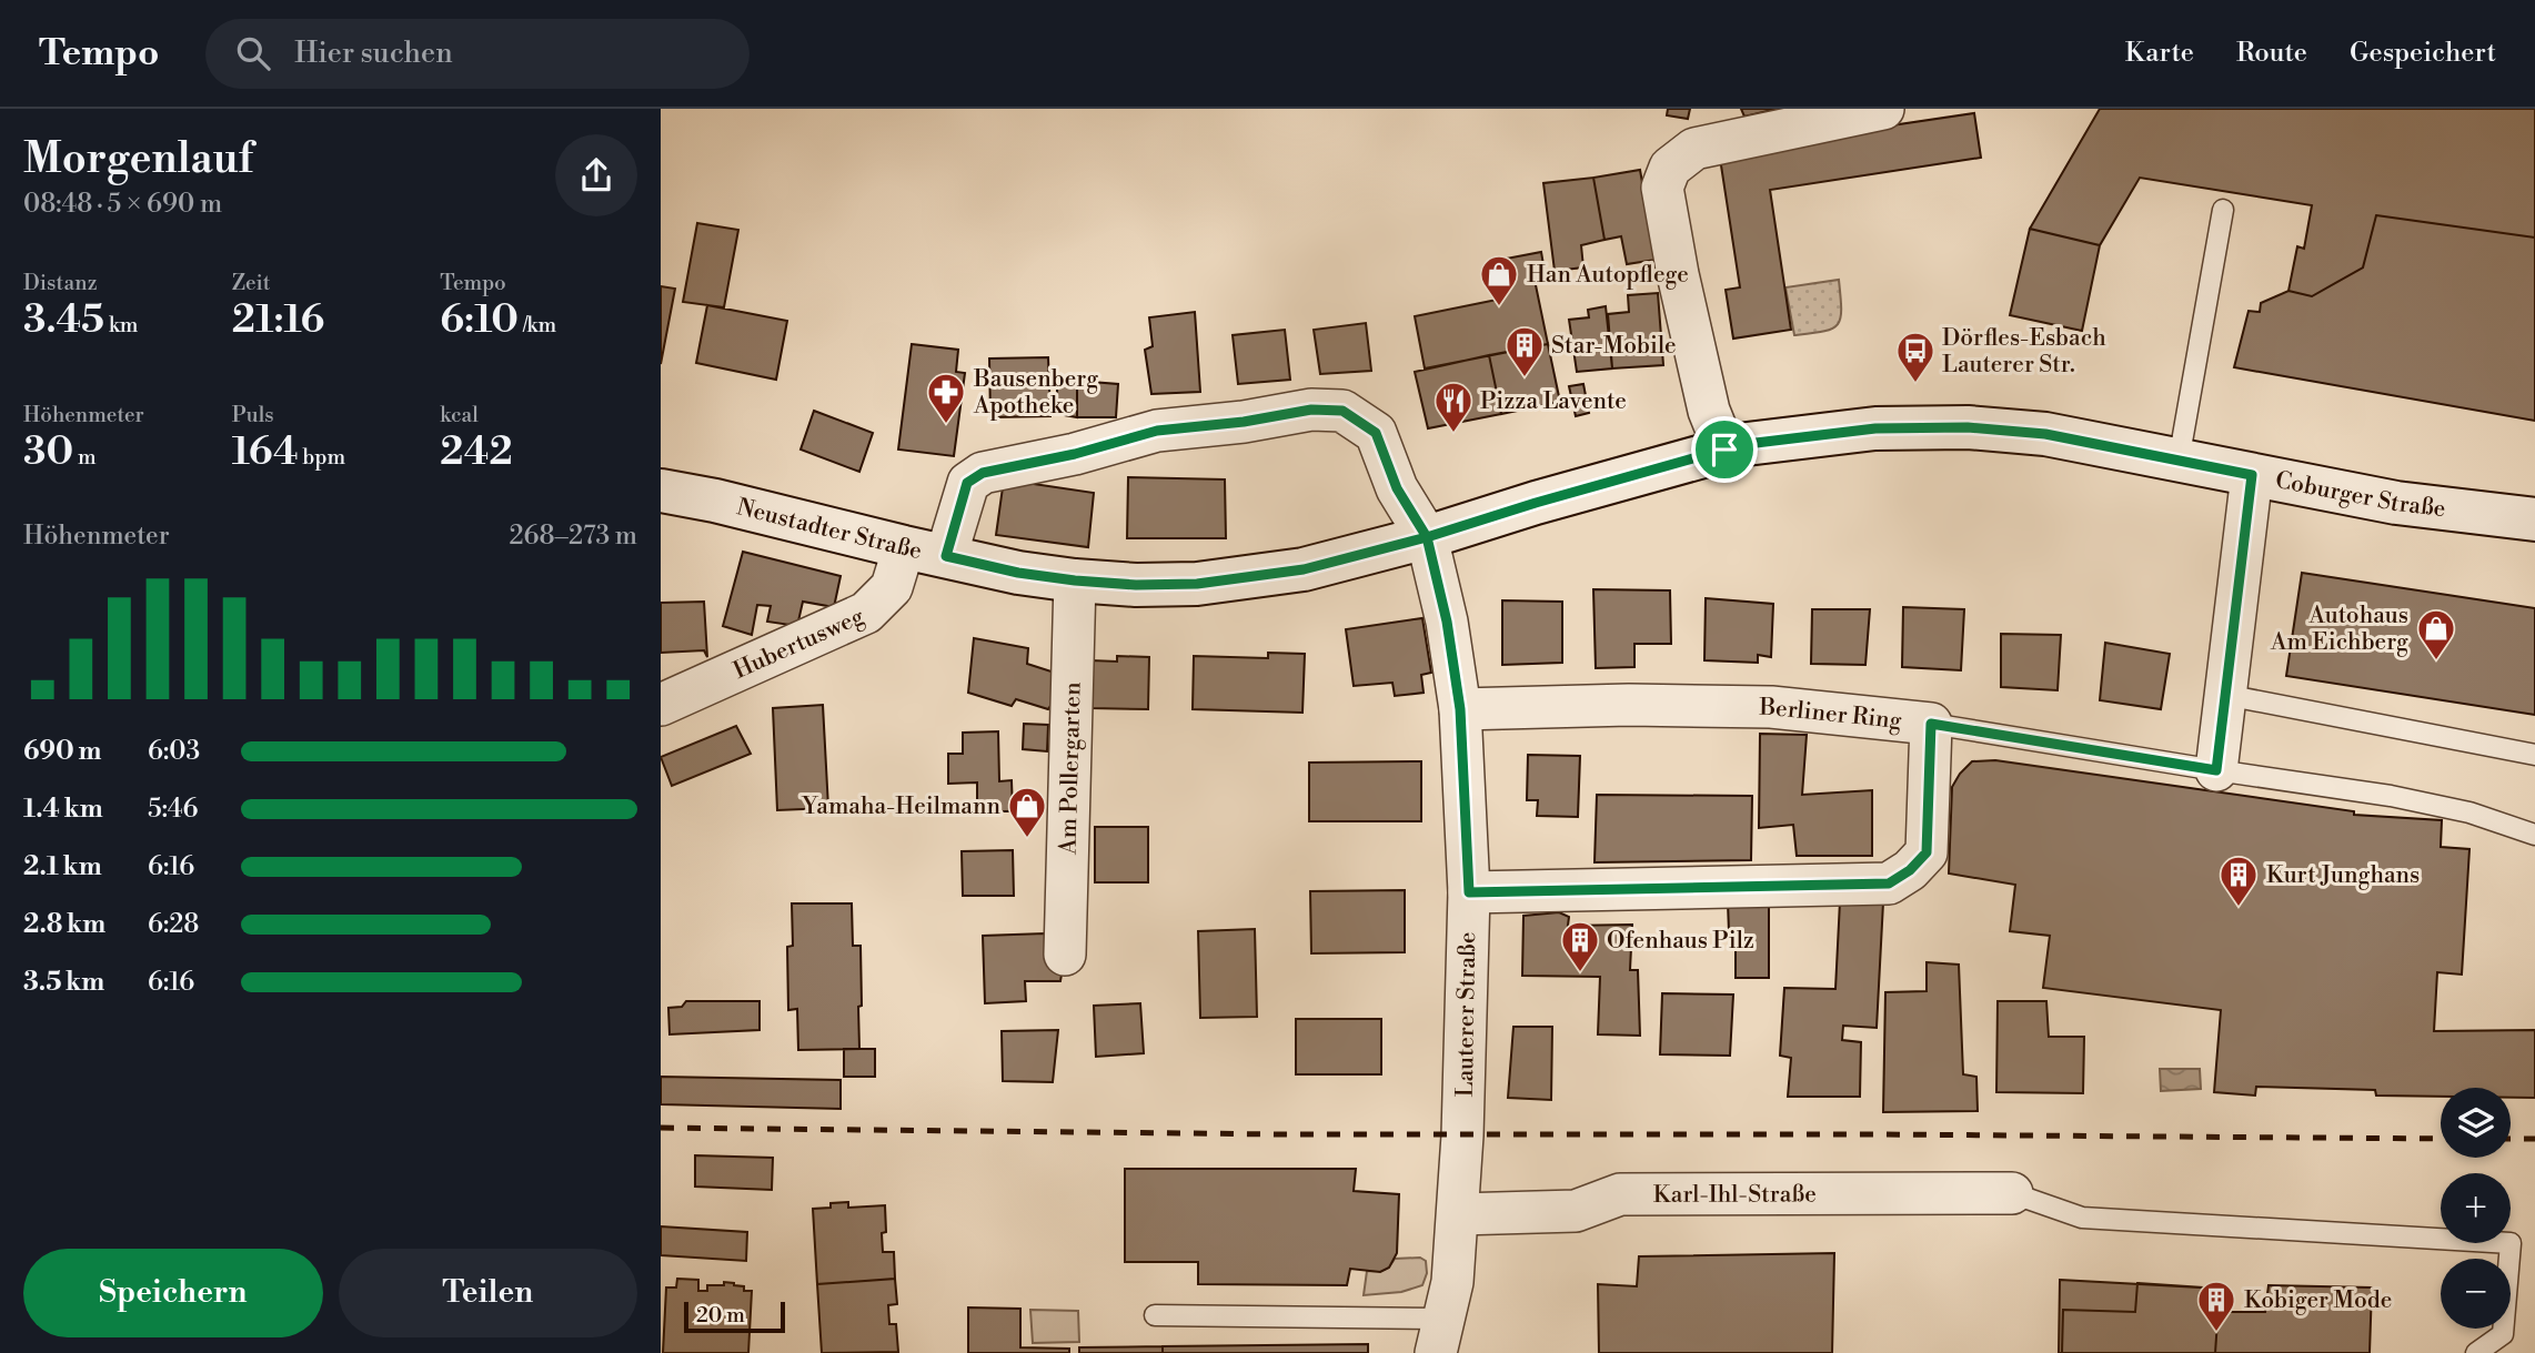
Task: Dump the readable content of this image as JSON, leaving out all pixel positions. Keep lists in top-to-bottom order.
{
  "streets": {
    "street": [
      "Coburger Straße",
      "Neustadter Straße",
      "Hubertusweg",
      "Berliner Ring",
      "Am Pollergarten",
      "Lauterer Straße",
      "Karl-Ihl-Straße"
    ]
  },
  "crossings": [
    ["Coburger Straße", "Neustadter Straße"],
    ["Neustadter Straße", "Hubertusweg"],
    ["Neustadter Straße", "Am Pollergarten"],
    ["Neustadter Straße", "Lauterer Straße"],
    ["Berliner Ring", "Lauterer Straße"],
    ["Lauterer Straße", "Karl-Ihl-Straße"]
  ],
  "places": {
    "shop": ["Han Autopflege", "Autohaus Am Eichberg", "Yamaha-Heilmann"],
    "building": [
      "Star-Mobile",
      "Kurt Junghans",
      "Ofenhaus Pilz",
      "Kobiger Mode"
    ],
    "bus stop": ["Dörfles-Esbach Lauterer Str."],
    "pharmacy": ["Bausenberg Apotheke"],
    "restaurant": ["Pizza Lavente"]
  },
  "scale_bar": "20 m",
  "page": {
    "header": "Tempo",
    "search": "Hier suchen",
    "nav": ["Karte", "Route", "Gespeichert"],
    "heading": ["Morgenlauf", "08:48 · 5 × 690 m"],
    "stats": [
      ["Distanz", "3.45 km"],
      ["Zeit", "21:16"],
      ["Tempo", "6:10 /km"],
      ["Höhenmeter", "30 m"],
      ["Puls", "164 bpm"],
      ["kcal", "242"]
    ],
    "chart": ["Höhenmeter", "268–273 m"],
    "list": [
      {
        "name": "690 m",
        "note": "6:03"
      },
      {
        "name": "1.4 km",
        "note": "5:46"
      },
      {
        "name": "2.1 km",
        "note": "6:16"
      },
      {
        "name": "2.8 km",
        "note": "6:28"
      },
      {
        "name": "3.5 km",
        "note": "6:16"
      }
    ],
    "map_buttons": ["+", "−"],
    "buttons": ["Speichern", "Teilen"],
    "scale": "20 m"
  }
}
